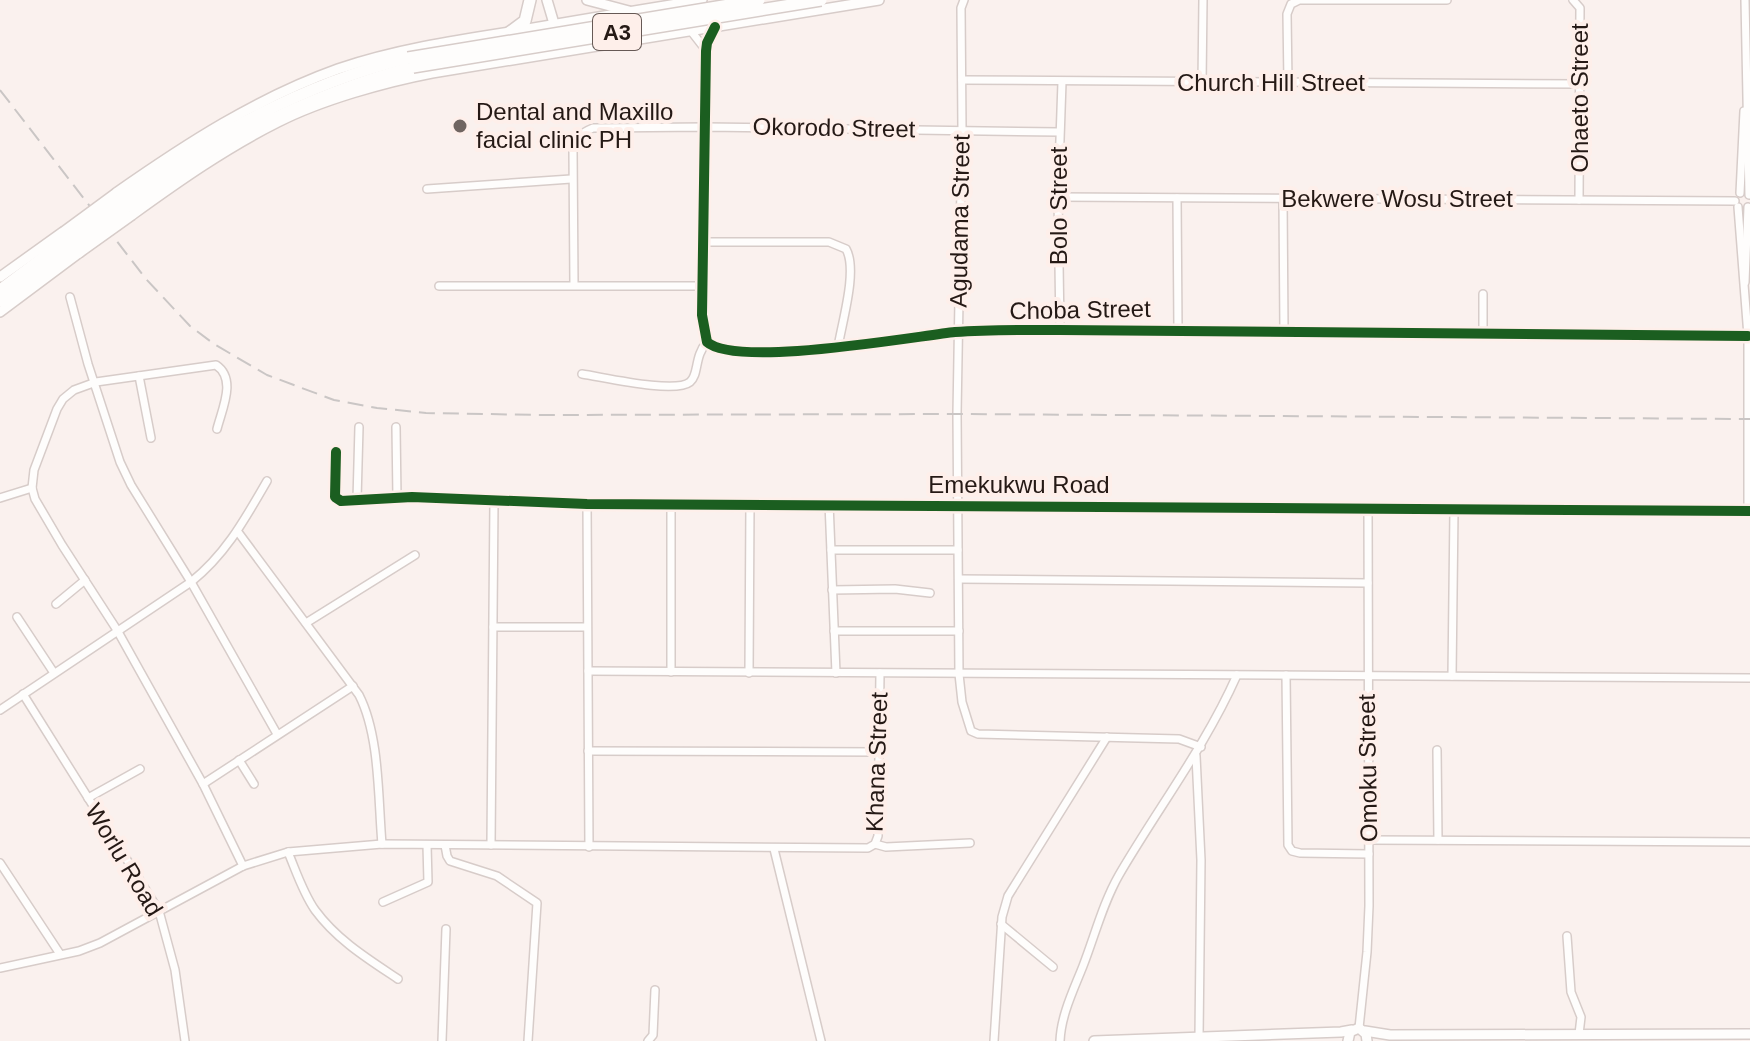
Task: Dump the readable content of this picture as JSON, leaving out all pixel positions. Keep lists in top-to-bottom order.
{
  "streets": {
    "highway": ["A3"],
    "street": [
      "Church Hill Street",
      "Ohaeto Street",
      "Okorodo Street",
      "Bekwere Wosu Street",
      "Bolo Street",
      "Agudama Street",
      "Choba Street",
      "Emekukwu Road",
      "Khana Street",
      "Omoku Street",
      "Worlu Road"
    ]
  },
  "crossings": [
    ["Church Hill Street", "Ohaeto Street"],
    ["Church Hill Street", "Bolo Street"],
    ["Church Hill Street", "Agudama Street"],
    ["Ohaeto Street", "Bekwere Wosu Street"],
    ["Okorodo Street", "Bolo Street"],
    ["Okorodo Street", "Agudama Street"],
    ["Bekwere Wosu Street", "Bolo Street"],
    ["Bolo Street", "Choba Street"],
    ["Agudama Street", "Choba Street"],
    ["Agudama Street", "Emekukwu Road"],
    ["Emekukwu Road", "Omoku Street"],
    ["Khana Street", "Worlu Road"]
  ],
  "places": ["Dental and Maxillo facial clinic PH"]
}
